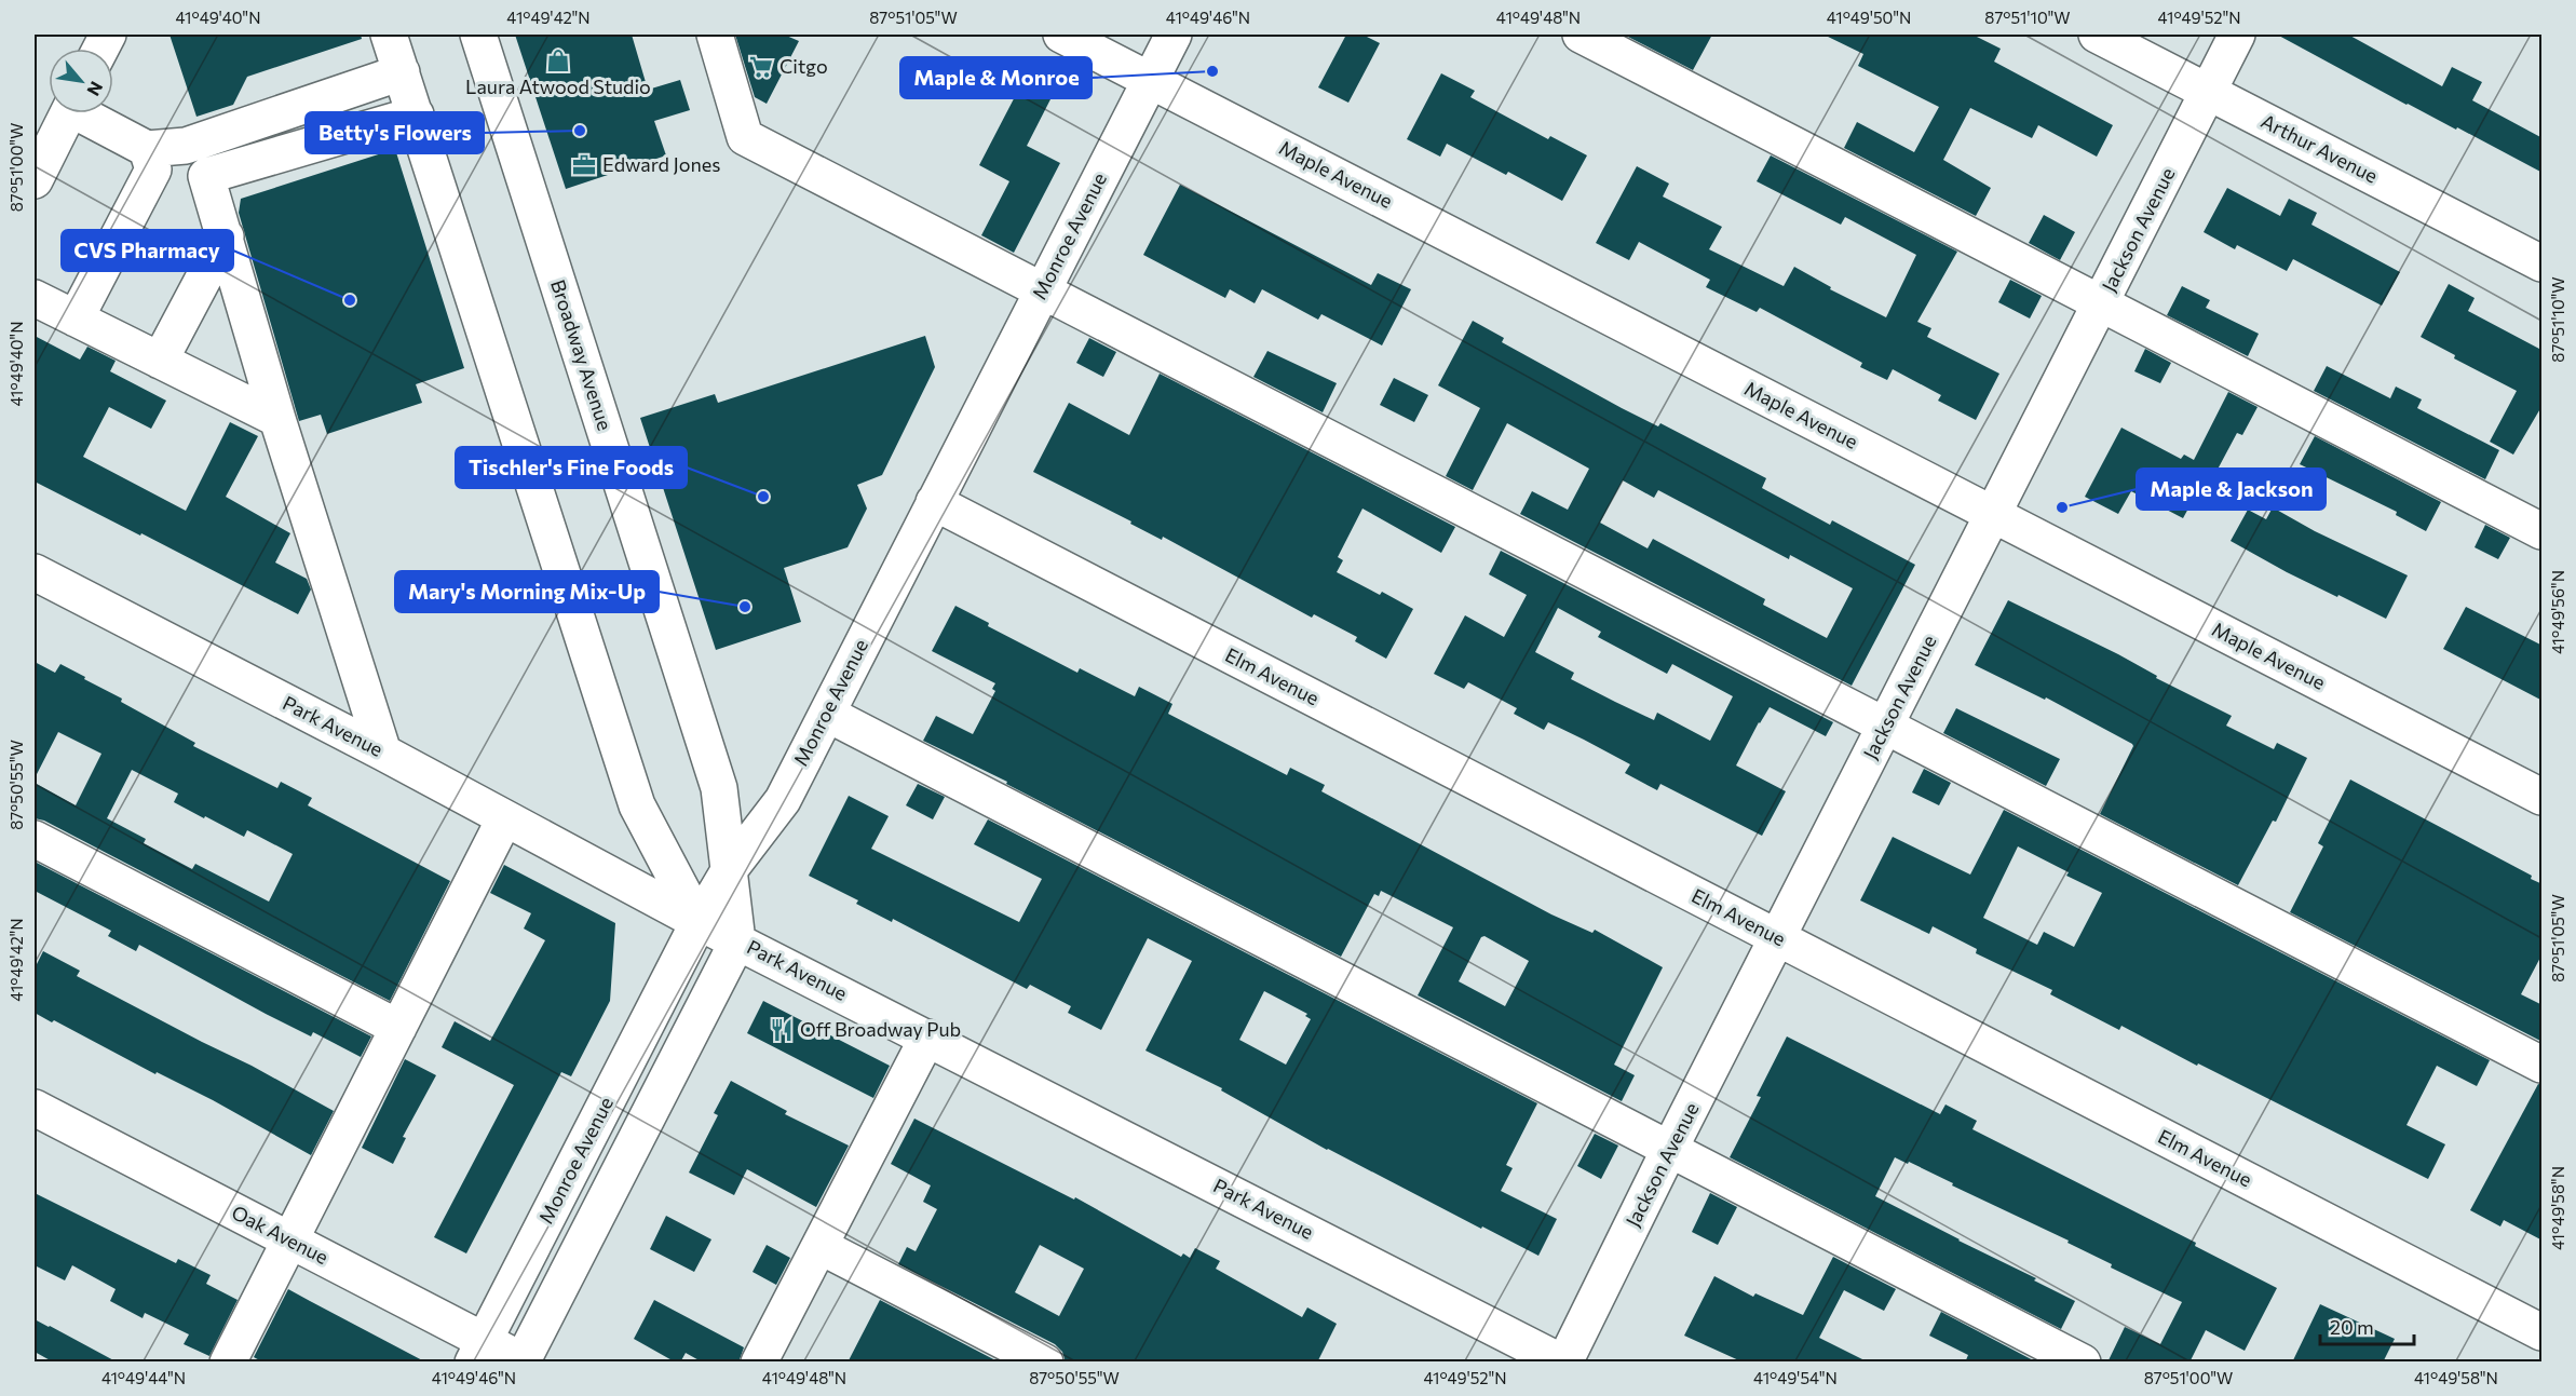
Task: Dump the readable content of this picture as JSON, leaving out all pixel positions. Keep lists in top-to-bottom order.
{
  "streets": {
    "street": [
      "Arthur Avenue",
      "Maple Avenue",
      "Jackson Avenue",
      "Monroe Avenue",
      "Broadway Avenue",
      "Elm Avenue",
      "Park Avenue",
      "Oak Avenue"
    ]
  },
  "crossings": [
    ["Arthur Avenue", "Jackson Avenue"],
    ["Maple Avenue", "Jackson Avenue"],
    ["Maple Avenue", "Monroe Avenue"],
    ["Jackson Avenue", "Elm Avenue"],
    ["Jackson Avenue", "Park Avenue"],
    ["Monroe Avenue", "Broadway Avenue"],
    ["Monroe Avenue", "Elm Avenue"],
    ["Monroe Avenue", "Park Avenue"],
    ["Monroe Avenue", "Oak Avenue"],
    ["Broadway Avenue", "Park Avenue"]
  ],
  "places": {
    "shop": ["Laura Atwood Studio"],
    "supermarket": ["Citgo"],
    "other": [
      "Maple & Monroe",
      "Betty's Flowers",
      "CVS Pharmacy",
      "Tischler's Fine Foods",
      "Maple & Jackson",
      "Mary's Morning Mix-Up"
    ],
    "office": ["Edward Jones"],
    "restaurant": ["Off Broadway Pub"]
  },
  "scale_bar": "20 m",
  "north": "bottom right",
  "coordinates": [
    "41°49'40\"N",
    "41°49'42\"N",
    "87°51'05\"W",
    "41°49'46\"N",
    "41°49'48\"N",
    "41°49'50\"N",
    "87°51'10\"W",
    "41°49'52\"N",
    "87°51'00\"W",
    "41°49'56\"N",
    "87°50'55\"W",
    "41°49'58\"N",
    "41°49'44\"N",
    "41°49'54\"N"
  ]
}
